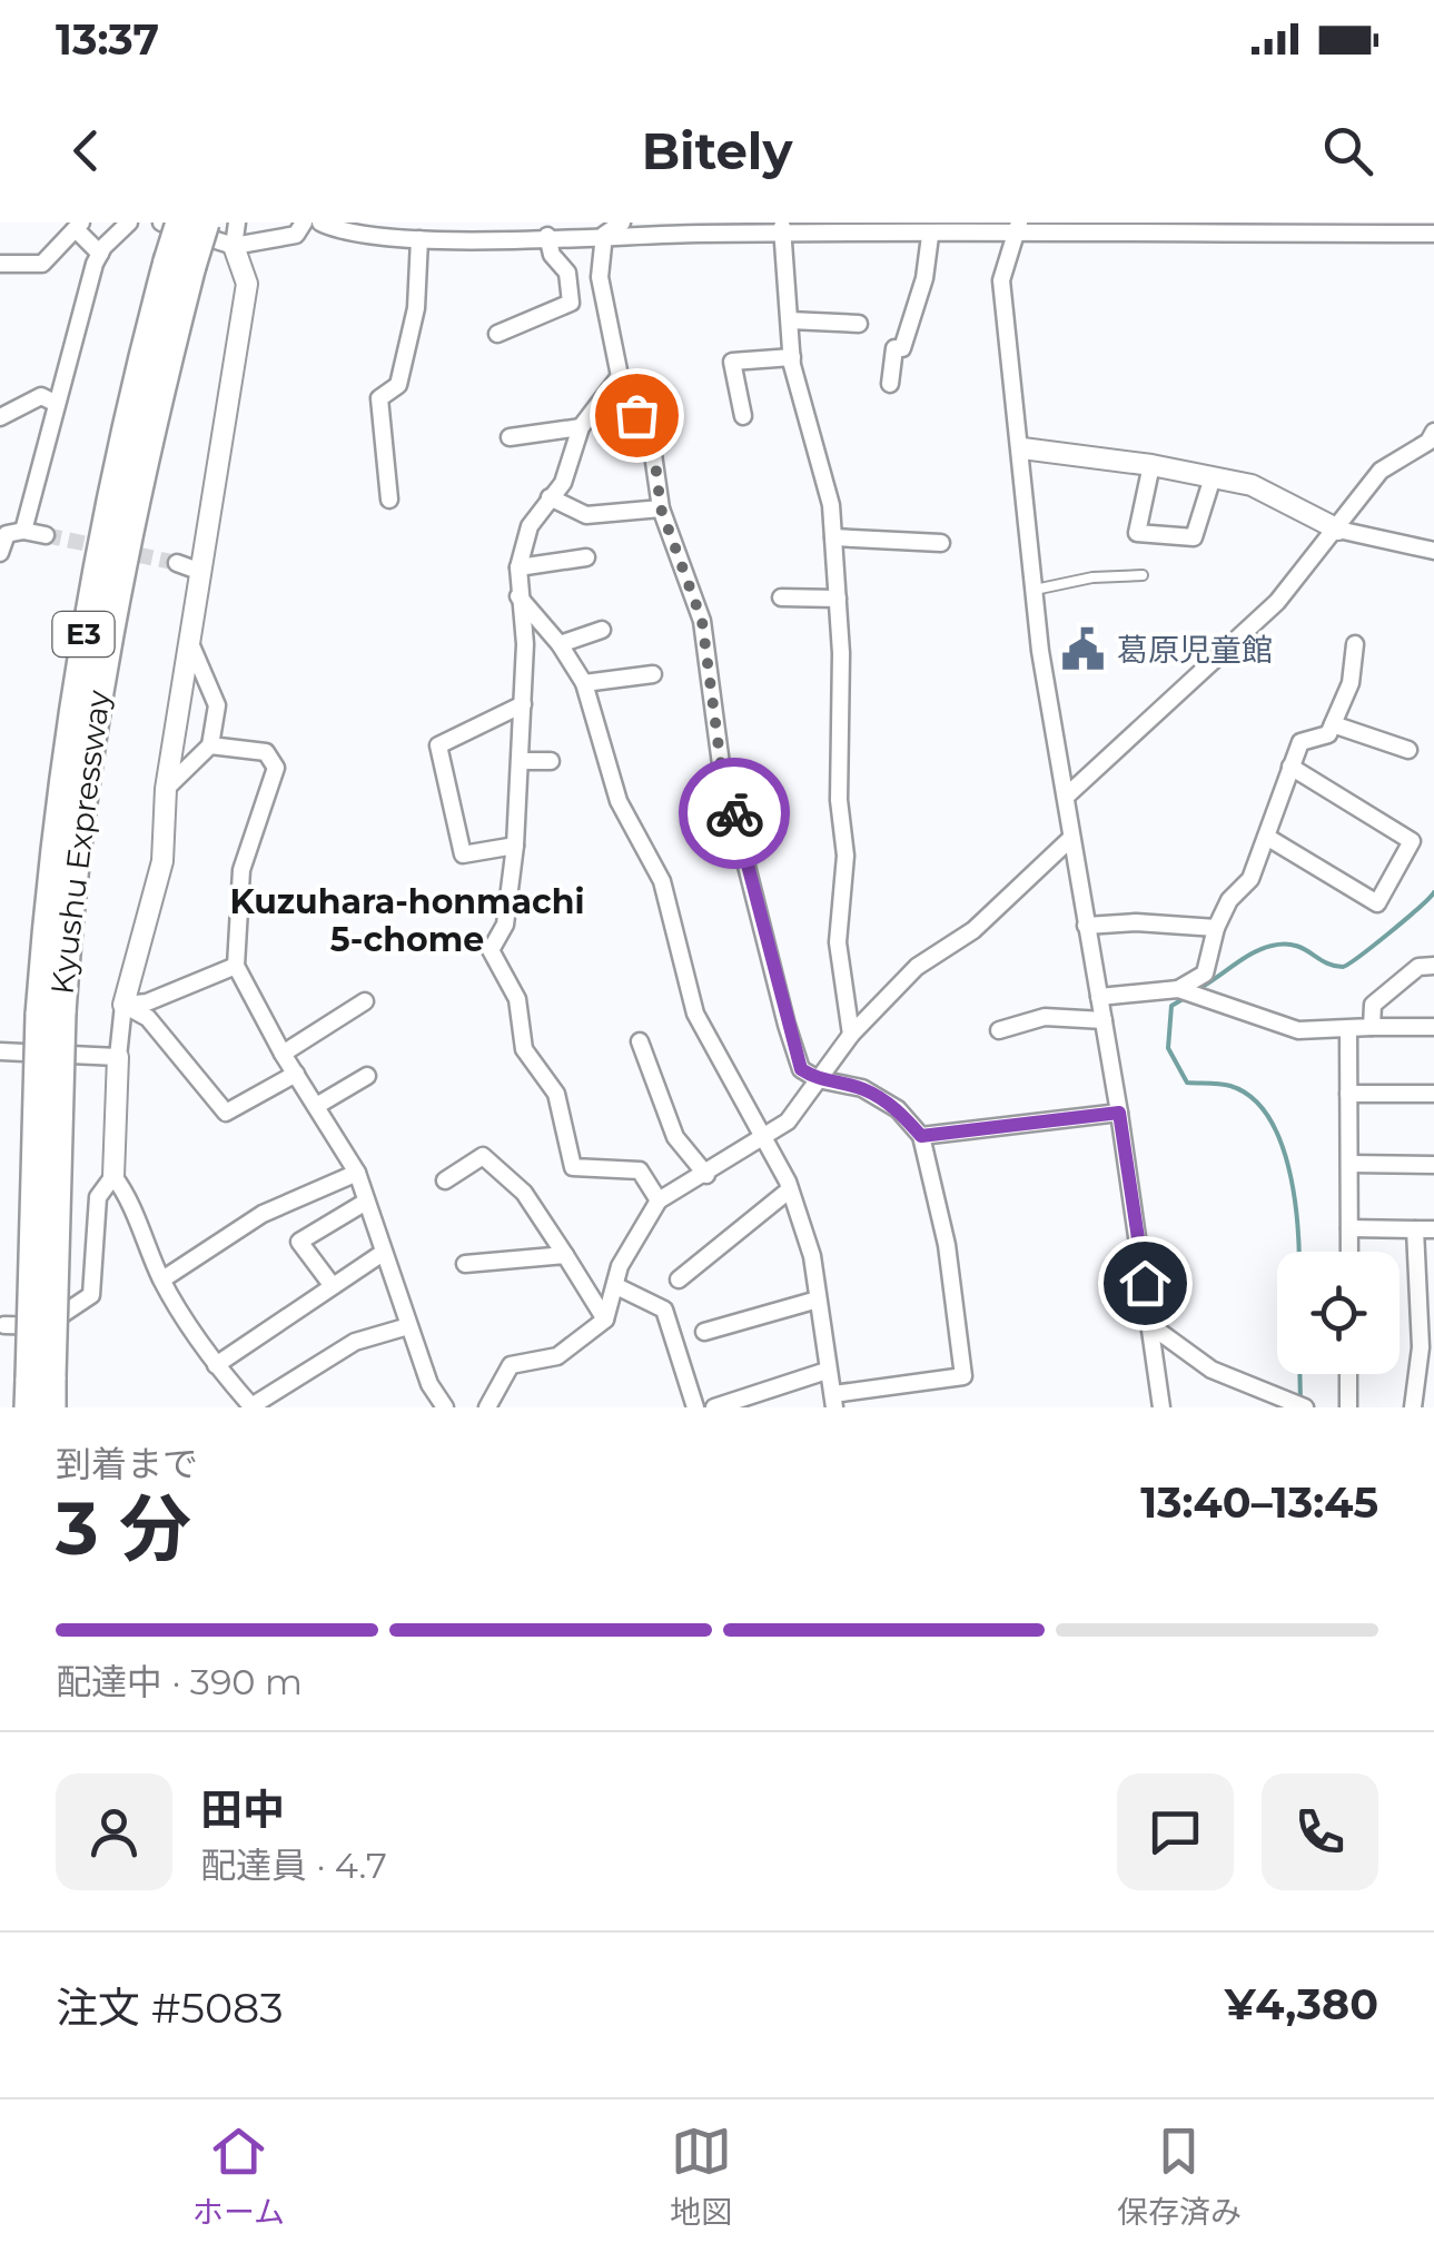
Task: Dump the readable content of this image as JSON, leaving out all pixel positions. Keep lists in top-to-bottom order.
{
  "streets": {
    "highway": ["E3", "Kyushu Expressway"]
  },
  "districts": ["Kuzuhara-honmachi 5-chome"],
  "places": {
    "public building": ["葛原児童館"]
  },
  "page": {
    "status": "13:37",
    "header": "Bitely",
    "heading": ["3 分", "到着まで", "13:40–13:45"],
    "panel": [
      "田中",
      "配達員 · 4.7",
      "注文 #5083",
      "¥4,380"
    ],
    "bar": "配達中 · 390 m",
    "tabs": ["ホーム", "地図", "保存済み"]
  }
}
